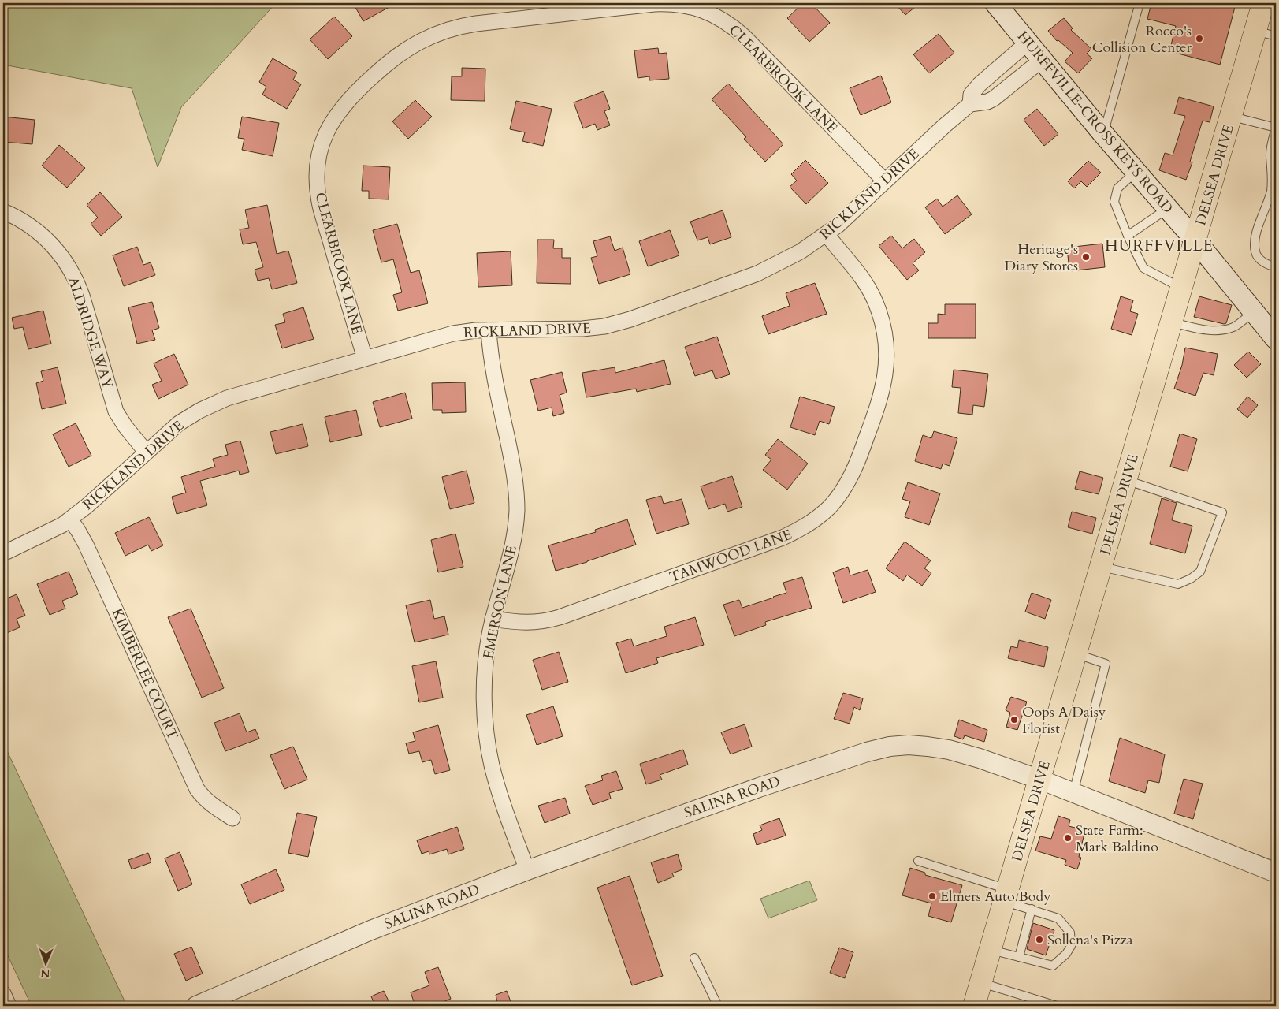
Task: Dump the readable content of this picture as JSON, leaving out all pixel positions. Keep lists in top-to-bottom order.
{
  "streets": {
    "main road": ["HURFFVILLE-CROSS KEYS ROAD", "DELSEA DRIVE"],
    "street": [
      "CLEARBROOK LANE",
      "RICKLAND DRIVE",
      "ALDRIDGE WAY",
      "TAMWOOD LANE",
      "EMERSON LANE",
      "KIMBERLEE COURT",
      "SALINA ROAD"
    ]
  },
  "crossings": [
    ["CLEARBROOK LANE", "RICKLAND DRIVE"],
    ["HURFFVILLE-CROSS KEYS ROAD", "DELSEA DRIVE"],
    ["HURFFVILLE-CROSS KEYS ROAD", "RICKLAND DRIVE"],
    ["DELSEA DRIVE", "SALINA ROAD"],
    ["RICKLAND DRIVE", "ALDRIDGE WAY"],
    ["RICKLAND DRIVE", "TAMWOOD LANE"],
    ["RICKLAND DRIVE", "EMERSON LANE"],
    ["RICKLAND DRIVE", "KIMBERLEE COURT"],
    ["TAMWOOD LANE", "EMERSON LANE"],
    ["EMERSON LANE", "SALINA ROAD"]
  ],
  "districts": ["HURFFVILLE"],
  "places": [
    "Rocco's Collision Center",
    "Heritage's Diary Stores",
    "Oops A Daisy Florist",
    "State Farm: Mark Baldino",
    "Elmers Auto Body",
    "Sollena's Pizza"
  ],
  "north": "bottom"
}
